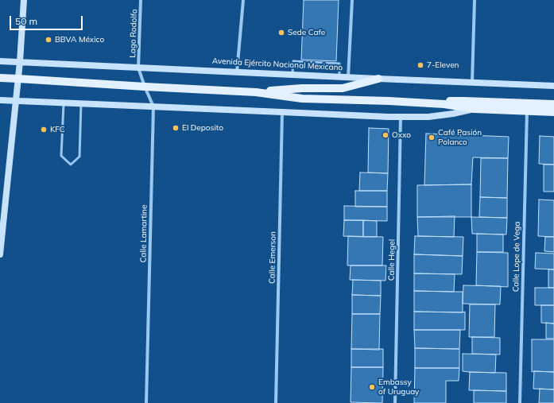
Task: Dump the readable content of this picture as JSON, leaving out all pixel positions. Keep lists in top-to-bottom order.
{
  "streets": {
    "main road": ["Avenida Ejército Nacional Mexicano"],
    "street": [
      "Lago Rodolfo",
      "Calle Lamartine",
      "Calle Lope de Vega",
      "Calle Emerson",
      "Calle Hegel"
    ]
  },
  "crossings": [
    ["Lago Rodolfo", "Avenida Ejército Nacional Mexicano"],
    ["Lago Rodolfo", "Calle Lamartine"],
    ["Avenida Ejército Nacional Mexicano", "Calle Lamartine"]
  ],
  "places": [
    "Sede Cafe",
    "BBVA México",
    "7-Eleven",
    "El Deposito",
    "KFC",
    "Oxxo",
    "Café Pasión Polanco",
    "Embassy of Uruguay"
  ],
  "scale_bar": "50 m"
}
